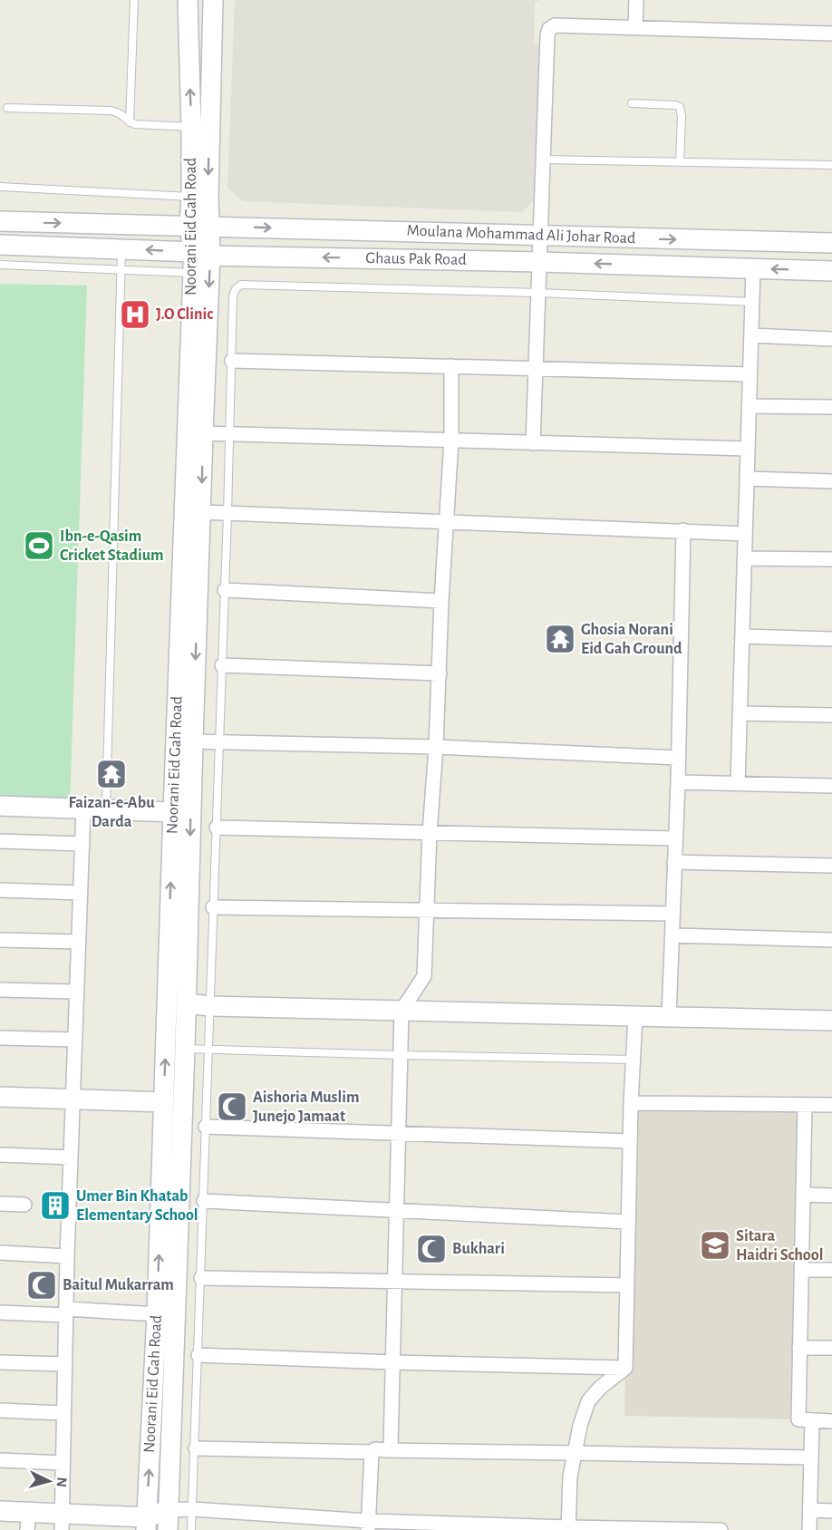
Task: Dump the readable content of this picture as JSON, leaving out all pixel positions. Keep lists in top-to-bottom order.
{
  "streets": {
    "main road": ["Noorani Eid Gah Road", "Moulana Mohammad Ali Johar Road", "Ghaus Pak Road"]
  },
  "crossings": [
    ["Noorani Eid Gah Road", "Moulana Mohammad Ali Johar Road"],
    ["Noorani Eid Gah Road", "Ghaus Pak Road"]
  ],
  "one_way": ["Moulana Mohammad Ali Johar Road", "Ghaus Pak Road"],
  "places": {
    "hospital": ["J.O Clinic"],
    "sports": ["Ibn-e-Qasim Cricket Stadium"],
    "temple": ["Ghosia Norani Eid Gah Ground", "Faizan-e-Abu Darda"],
    "mosque": ["Aishoria Muslim Junejo Jamaat", "Bukhari", "Baitul Mukarram"],
    "building": ["Umer Bin Khatab Elementary School"],
    "school or university": ["Sitara Haidri School"]
  },
  "north": "right"
}
